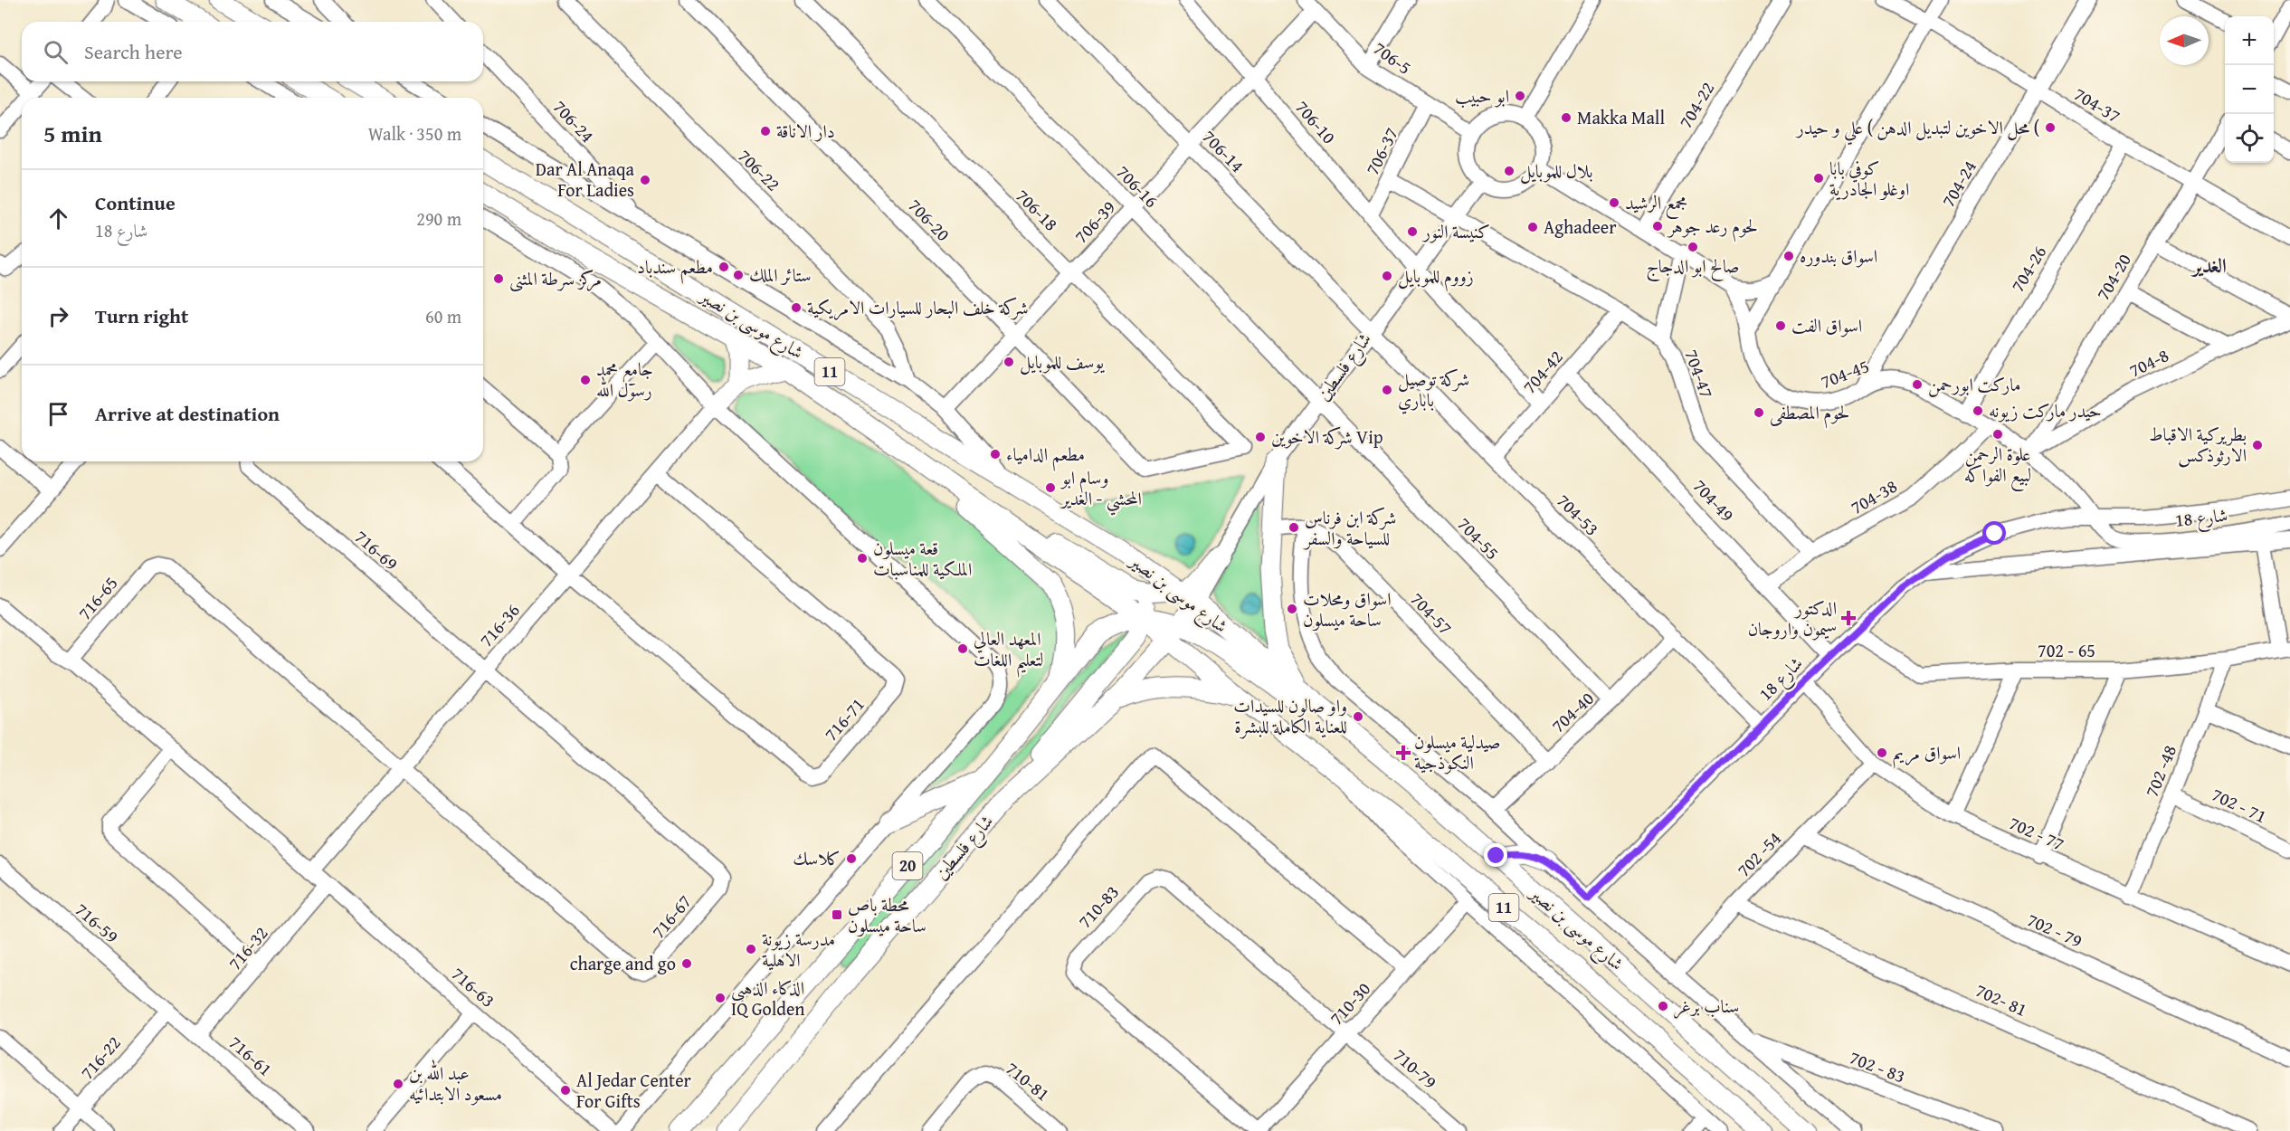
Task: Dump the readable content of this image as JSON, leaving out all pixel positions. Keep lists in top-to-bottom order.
{
  "streets": {
    "main road": [
      "شارع موسى بن نصير",
      "شارع فلسطين",
      "11",
      "20"
    ],
    "street": [
      "706-5",
      "704-22",
      "704-37",
      "706-24",
      "706-10",
      "706-14",
      "706-37",
      "706-22",
      "704-24",
      "706-16",
      "706-18",
      "706-20",
      "706-39",
      "704-26",
      "704-20",
      "704-8",
      "704-42",
      "704-47",
      "704-45",
      "704-38",
      "704-49",
      "704-53",
      "شارع 18",
      "704-55",
      "716-69",
      "716-65",
      "704-57",
      "716-36",
      "702 - 65",
      "704-40",
      "716-71",
      "702 -48",
      "702 - 71",
      "702 - 77",
      "702 -54",
      "710-83",
      "716-67",
      "716-59",
      "702 - 79",
      "716-32",
      "716-63",
      "702- 81",
      "710-30",
      "716-61",
      "716-22",
      "702 - 83",
      "710-79",
      "710-81"
    ]
  },
  "crossings": [
    ["706-5", "706-37"],
    ["706-5", "706-39"],
    ["706-5", "شارع فلسطين"],
    ["704-37", "704-24"],
    ["704-37", "704-26"],
    ["704-37", "704-20"],
    ["706-10", "706-37"],
    ["706-10", "706-39"],
    ["706-10", "شارع فلسطين"],
    ["706-10", "704-42"],
    ["706-14", "706-39"],
    ["706-14", "شارع فلسطين"],
    ["706-14", "704-53"],
    ["706-37", "704-47"],
    ["704-24", "704-45"],
    ["706-16", "706-39"],
    ["706-16", "شارع فلسطين"],
    ["706-16", "704-55"],
    ["706-18", "706-20"],
    ["706-18", "706-39"],
    ["706-20", "706-39"],
    ["704-26", "704-45"],
    ["704-20", "704-8"],
    ["704-20", "704-45"],
    ["شارع موسى بن نصير", "شارع فلسطين"],
    ["704-8", "704-45"],
    ["شارع فلسطين", "704-47"],
    ["شارع فلسطين", "704-53"],
    ["شارع فلسطين", "704-55"],
    ["704-42", "704-47"],
    ["704-42", "704-49"],
    ["704-42", "704-53"],
    ["704-47", "704-38"],
    ["704-45", "704-38"],
    ["704-45", "شارع 18"],
    ["704-38", "704-49"],
    ["704-49", "شارع 18"],
    ["704-53", "شارع 18"],
    ["704-53", "704-40"],
    ["شارع 18", "702 - 65"],
    ["شارع 18", "702 - 77"],
    ["704-55", "704-40"],
    ["716-69", "716-36"],
    ["716-69", "716-67"],
    ["716-65", "716-36"],
    ["716-65", "716-67"],
    ["704-57", "704-40"],
    ["716-36", "716-71"],
    ["716-36", "716-67"],
    ["716-36", "716-63"],
    ["702 - 65", "702 -48"],
    ["702 -48", "702 - 71"],
    ["702 -48", "702 - 77"],
    ["702 - 77", "702 -54"],
    ["702 -54", "702 - 79"],
    ["702 -54", "702- 81"],
    ["710-83", "710-30"],
    ["710-83", "710-79"],
    ["716-59", "716-61"],
    ["716-59", "716-22"],
    ["716-32", "716-63"],
    ["716-32", "716-61"],
    ["710-30", "710-79"],
    ["716-61", "716-22"]
  ],
  "districts": ["الغدير"],
  "places": {
    "other": [
      "ابو حبيب",
      "Makka Mall",
      "محل الاخوين لتبديل الدهن ) علي و حيدر (",
      "دار الاناقة",
      "بلال للموبايل",
      "كوفي بابا اوغلو الجادرية",
      "Dar Al Anaqa For Ladies",
      "مجمع الرشيد",
      "لحوم رعد جوهر",
      "Aghadeer",
      "كنيسة النور",
      "صالح ابو الدجاج",
      "اسواق بندوره",
      "مطعم سندباد",
      "ستائر الملك",
      "زووم للموبايل",
      "مركز سرطة المثنى",
      "شركة خلف البحار للسيارات الامريكية",
      "اسواق الفت",
      "يوسف للموبايل",
      "جامع محمد رسول الله",
      "ماركت ابورحمن",
      "شركة توصيل باباري",
      "حيدر ماركت زيونه",
      "لحوم المصطفى",
      "علوة الرحمن لبيع الفواكه",
      "شركة الاخوين Vip",
      "بطريركية الاقباط الارثوذكس",
      "مطعم الدامياء",
      "وسام ابو المحشي - الغدير",
      "شركة ابن فرناس للسياحة والسفر",
      "قعة ميسلون الملكية للمناسبات",
      "اسواق ومحلات ساحة ميسلون",
      "المعهد العالي لتعليم اللغات",
      "واو صالون للسيدات للعناية الكاملة للبشرة",
      "اسواق مريم",
      "كلاسك",
      "مدرسة زيونة الاهلية",
      "charge and go",
      "الذكاء الذهبي IQ Golden",
      "سناب برغر",
      "عبد الله بن مسعود الابتدائيه",
      "Al Jedar Center For Gifts"
    ],
    "health": ["الدكتور سيمون واروجان", "صيدلية ميسلون النكوذجية"],
    "transit": ["محطة باص ساحة ميسلون"]
  },
  "north": "left",
  "page": {
    "map_buttons": ["+", "−"],
    "search": "Search here",
    "heading": ["5 min", "Walk · 350 m"],
    "list": [
      ["Continue", "شارع 18", "290 m"],
      ["Turn right", "60 m"],
      "Arrive at destination"
    ]
  }
}
